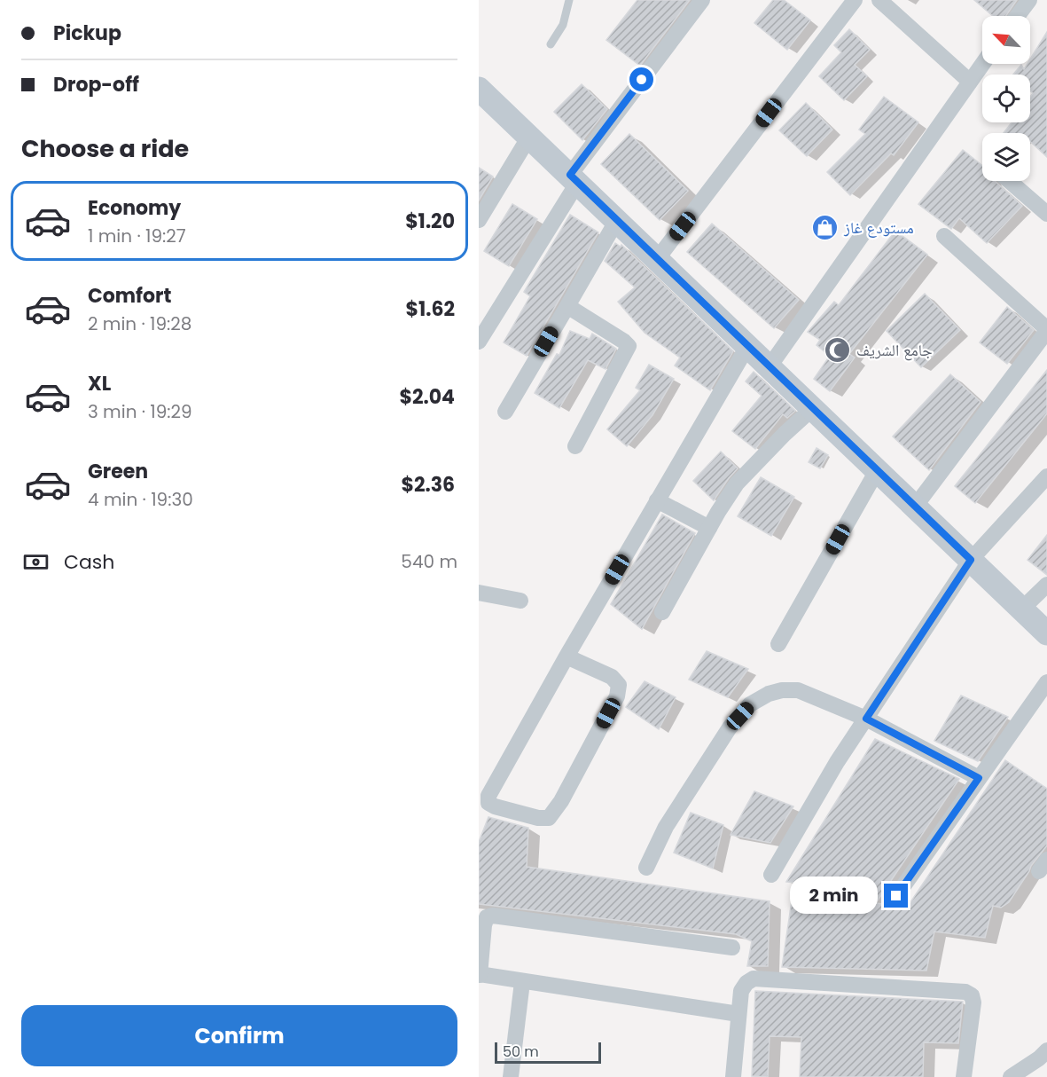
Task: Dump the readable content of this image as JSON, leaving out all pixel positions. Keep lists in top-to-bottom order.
{
  "places": {
    "shop": ["مستودع غاز"],
    "mosque": ["جامع الشريف"]
  },
  "scale_bar": "50 m",
  "north": "top left",
  "page": {
    "banner": ["Pickup", "Drop-off"],
    "heading": "Choose a ride",
    "list": [
      {
        "name": "Economy",
        "note": "1 min · 19:27",
        "value": "$1.20"
      },
      {
        "name": "Comfort",
        "note": "2 min · 19:28",
        "value": "$1.62"
      },
      {
        "name": "XL",
        "note": "3 min · 19:29",
        "value": "$2.04"
      },
      {
        "name": "Green",
        "note": "4 min · 19:30",
        "value": "$2.36"
      }
    ],
    "pay": ["Cash", "540 m"],
    "bubble": "2 min",
    "buttons": "Confirm",
    "scale": "50 m"
  }
}
